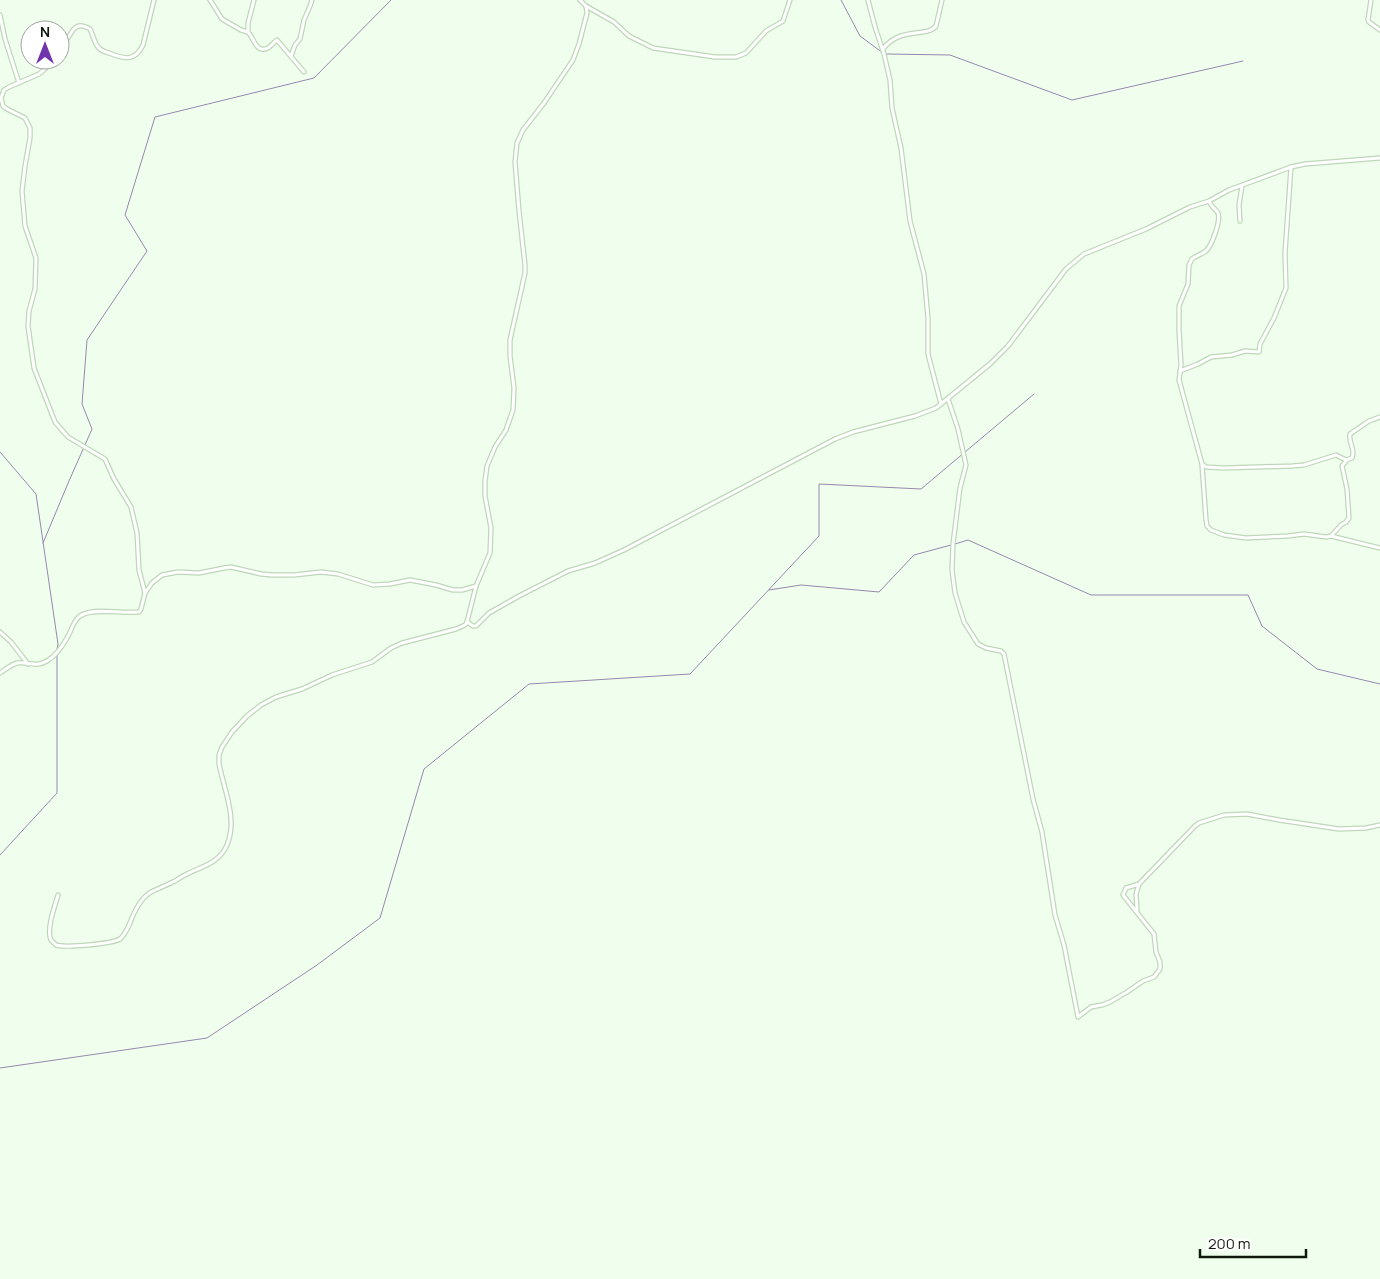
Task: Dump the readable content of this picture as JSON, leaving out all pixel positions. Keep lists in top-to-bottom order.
{
  "scale_bar": "200 m",
  "north": "top"
}
